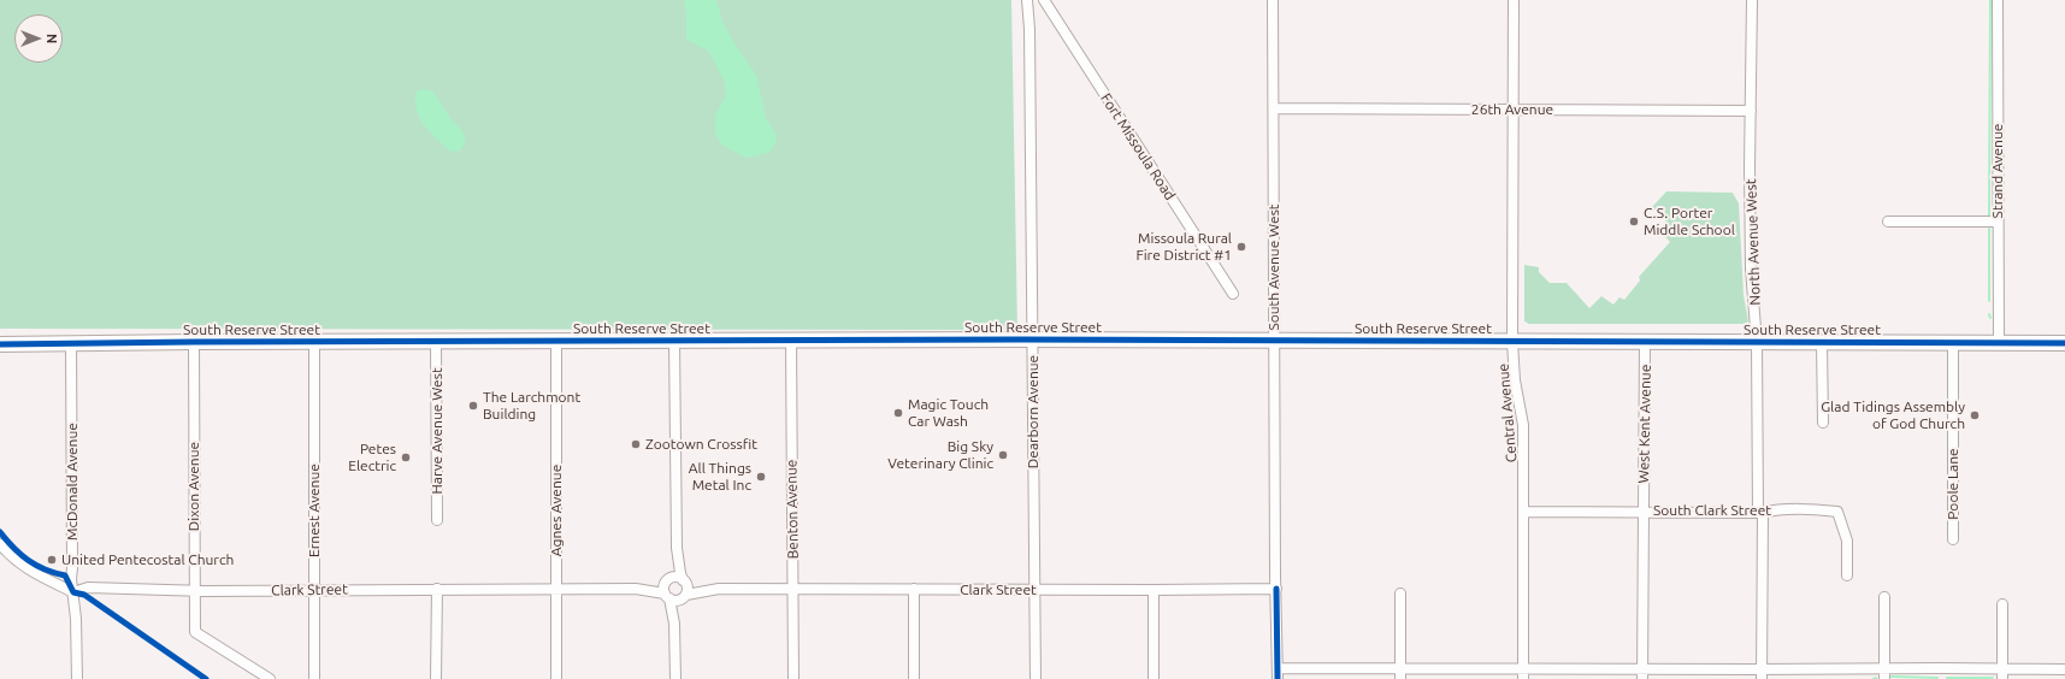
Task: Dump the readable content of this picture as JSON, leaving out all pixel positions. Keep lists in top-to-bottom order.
{
  "streets": {
    "highway": ["South Reserve Street"],
    "street": [
      "26th Avenue",
      "Fort Missoula Road",
      "Strand Avenue",
      "North Avenue West",
      "South Avenue West",
      "Dearborn Avenue",
      "Central Avenue",
      "West Kent Avenue",
      "Harve Avenue West",
      "McDonald Avenue",
      "Poole Lane",
      "Dixon Avenue",
      "Benton Avenue",
      "Ernest Avenue",
      "Agnes Avenue",
      "South Clark Street",
      "Clark Street"
    ]
  },
  "crossings": [
    ["26th Avenue", "North Avenue West"],
    ["26th Avenue", "South Avenue West"],
    ["26th Avenue", "Central Avenue"],
    ["Strand Avenue", "South Reserve Street"],
    ["North Avenue West", "South Reserve Street"],
    ["North Avenue West", "South Clark Street"],
    ["South Avenue West", "South Reserve Street"],
    ["South Avenue West", "Clark Street"],
    ["South Reserve Street", "Dearborn Avenue"],
    ["South Reserve Street", "Central Avenue"],
    ["South Reserve Street", "West Kent Avenue"],
    ["South Reserve Street", "Harve Avenue West"],
    ["South Reserve Street", "McDonald Avenue"],
    ["South Reserve Street", "Poole Lane"],
    ["South Reserve Street", "Dixon Avenue"],
    ["South Reserve Street", "Benton Avenue"],
    ["South Reserve Street", "Ernest Avenue"],
    ["South Reserve Street", "Agnes Avenue"],
    ["Dearborn Avenue", "Clark Street"],
    ["Central Avenue", "South Clark Street"],
    ["West Kent Avenue", "South Clark Street"],
    ["McDonald Avenue", "Clark Street"],
    ["Dixon Avenue", "Clark Street"],
    ["Benton Avenue", "Clark Street"],
    ["Ernest Avenue", "Clark Street"],
    ["Agnes Avenue", "Clark Street"]
  ],
  "places": [
    "C.S. Porter Middle School",
    "Missoula Rural Fire District #1",
    "The Larchmont Building",
    "Magic Touch Car Wash",
    "Glad Tidings Assembly of God Church",
    "Zootown Crossfit",
    "Big Sky Veterinary Clinic",
    "Petes Electric",
    "All Things Metal Inc",
    "United Pentecostal Church"
  ],
  "north": "right"
}
